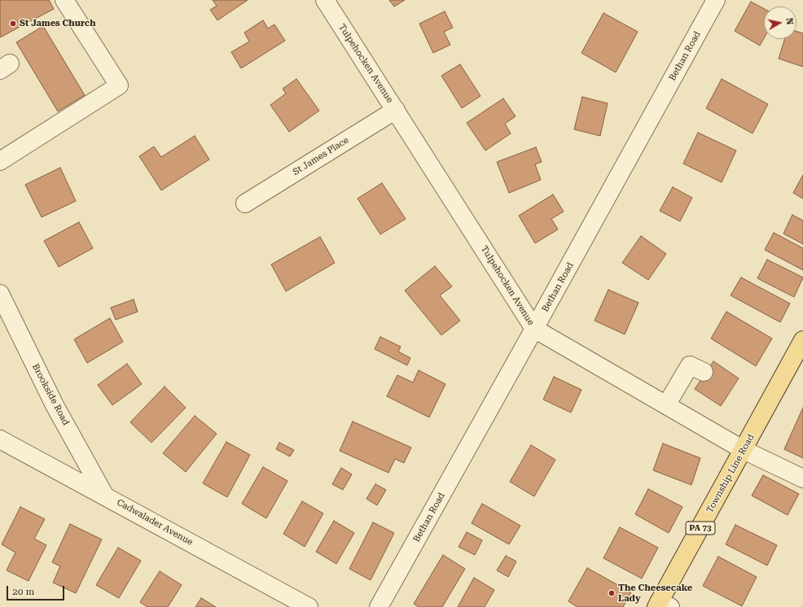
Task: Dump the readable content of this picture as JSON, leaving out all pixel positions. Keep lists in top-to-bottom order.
{
  "streets": {
    "main road": ["Township Line Road", "PA 73"],
    "street": [
      "Bethan Road",
      "Tulpehocken Avenue",
      "St James Place",
      "Brookside Road",
      "Cadwalader Avenue"
    ]
  },
  "crossings": [
    ["Bethan Road", "Tulpehocken Avenue"],
    ["Tulpehocken Avenue", "St James Place"],
    ["Tulpehocken Avenue", "Township Line Road"],
    ["Brookside Road", "Cadwalader Avenue"]
  ],
  "places": ["St James Church", "The Cheesecake Lady"],
  "scale_bar": "20 m",
  "north": "right"
}
